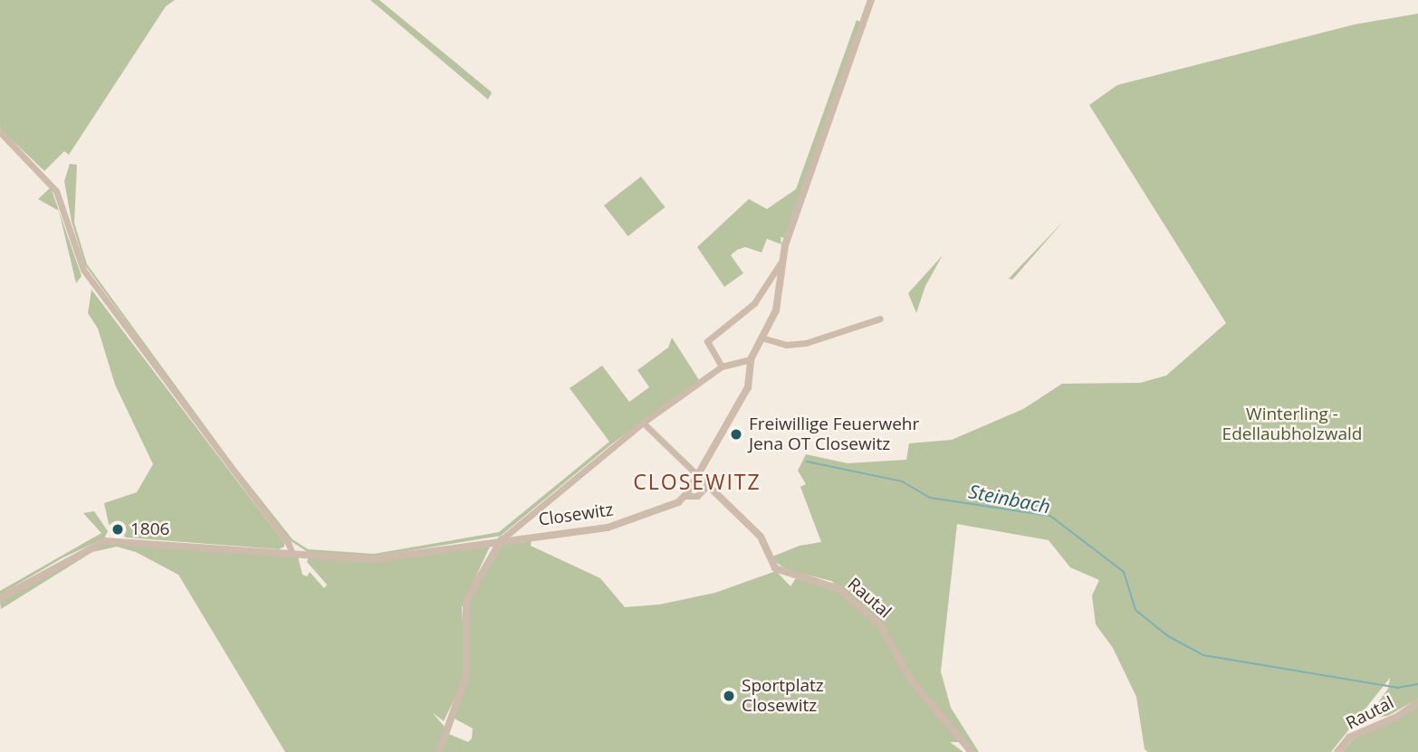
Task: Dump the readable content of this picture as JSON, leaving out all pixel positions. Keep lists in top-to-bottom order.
{
  "streets": {
    "street": ["Closewitz", "Rautal"]
  },
  "crossings": [
    ["Closewitz", "Rautal"]
  ],
  "districts": ["CLOSEWITZ"],
  "water": ["Steinbach"],
  "parks": ["Winterling - Edellaubholzwald"],
  "places": ["Freiwillige Feuerwehr Jena OT Closewitz", "1806", "Sportplatz Closewitz"]
}
